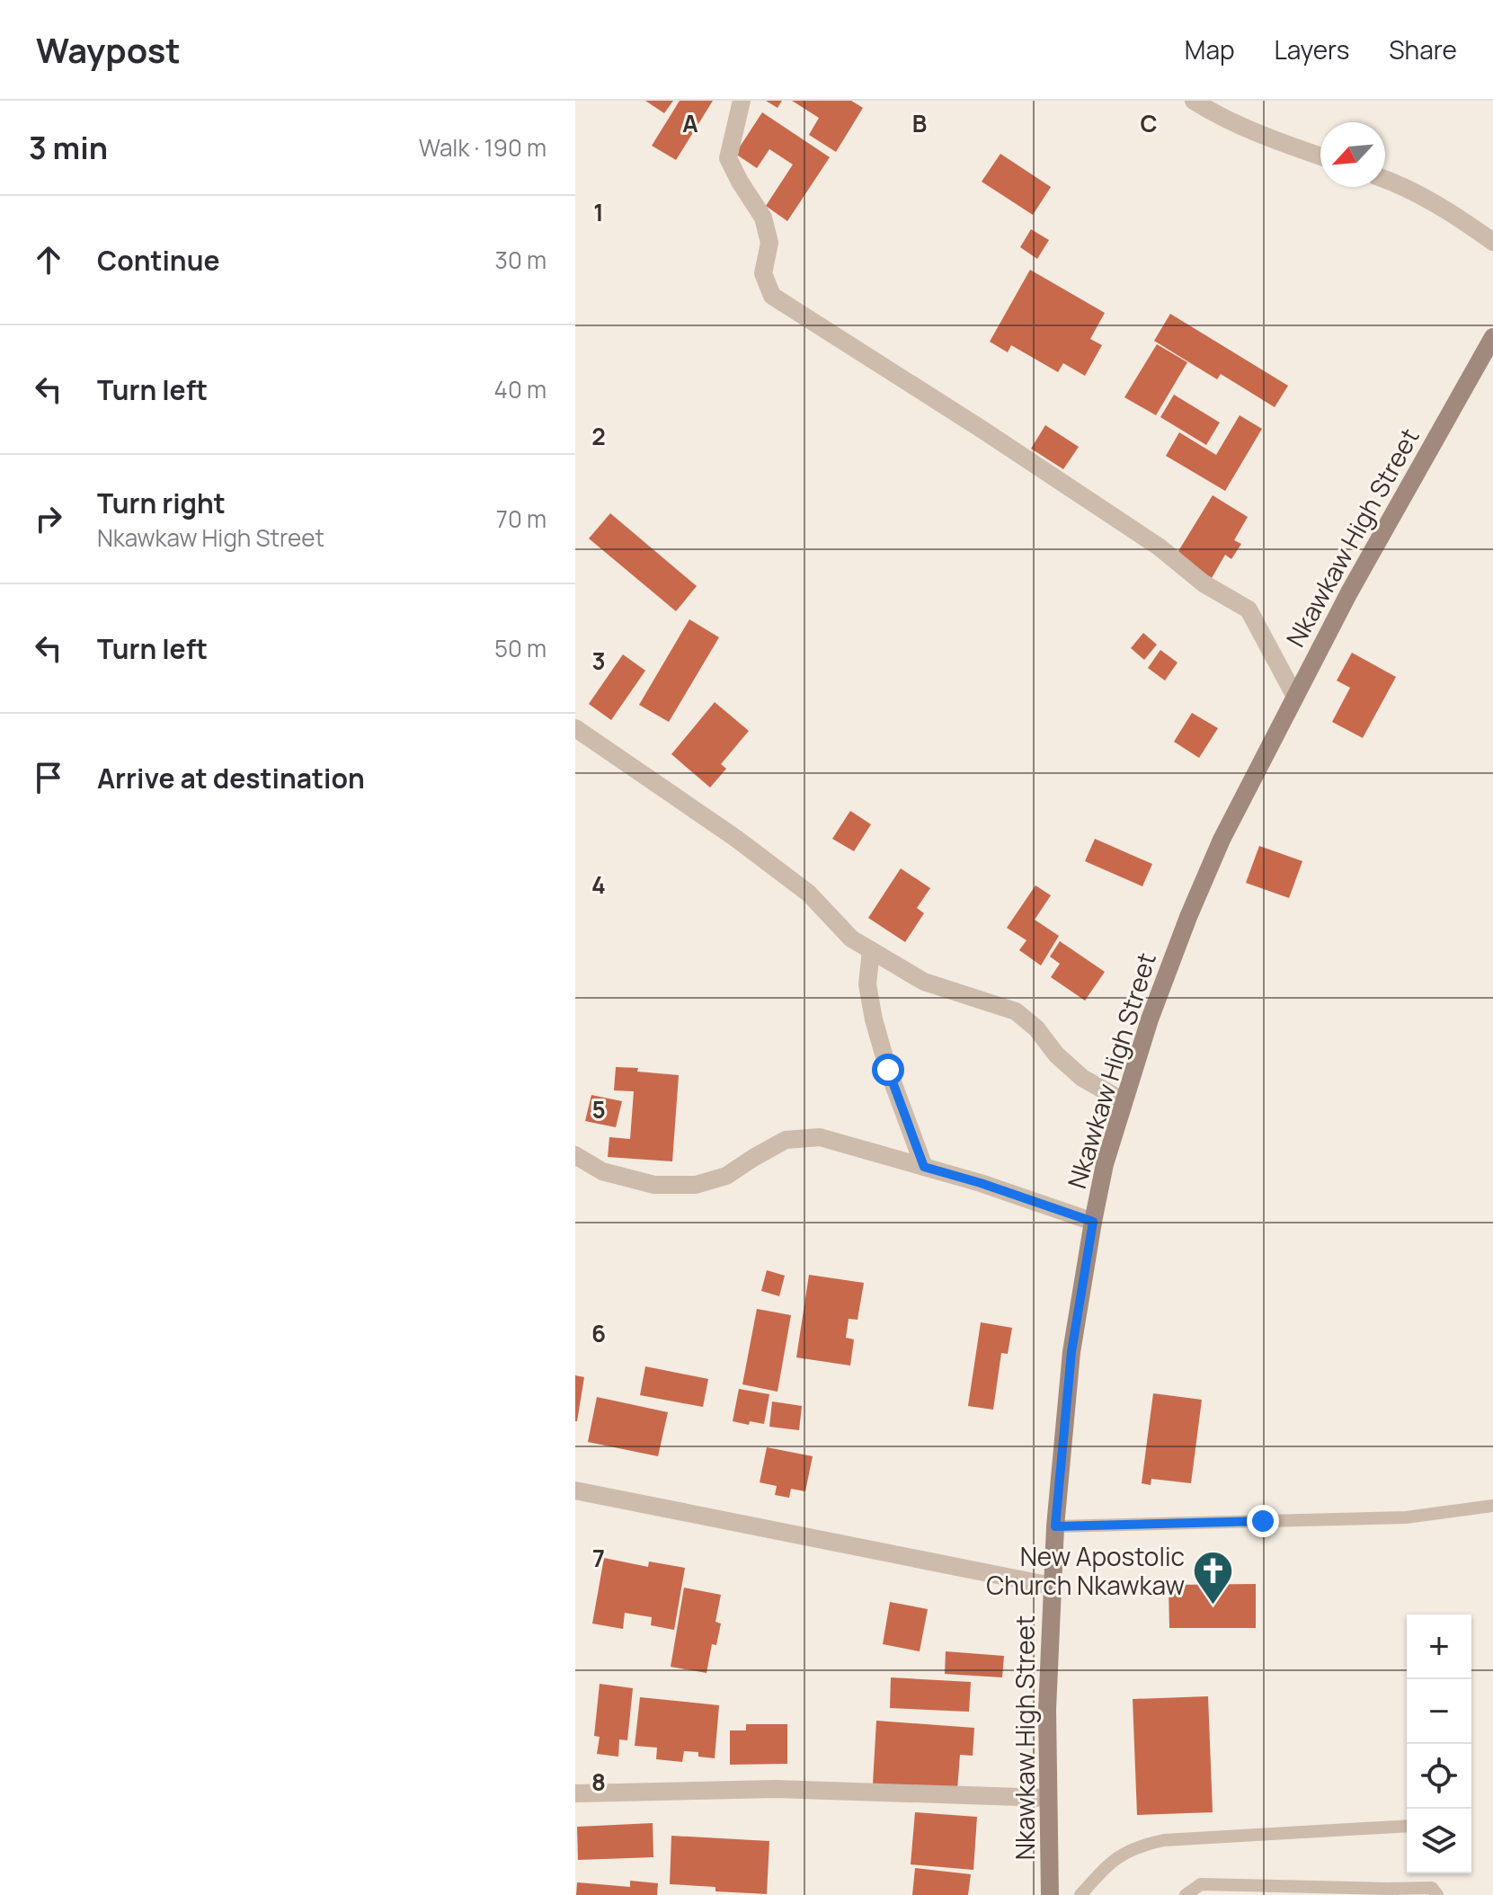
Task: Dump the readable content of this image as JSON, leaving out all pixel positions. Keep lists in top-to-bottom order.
{
  "streets": {
    "main road": ["Nkawkaw High Street"]
  },
  "places": {
    "church": ["New Apostolic Church Nkawkaw"]
  },
  "north": "bottom left",
  "page": {
    "header": "Waypost",
    "nav": ["Map", "Layers", "Share"],
    "heading": ["3 min", "Walk · 190 m"],
    "list": [
      ["Continue", "30 m"],
      ["Turn left", "40 m"],
      ["Turn right", "Nkawkaw High Street", "70 m"],
      ["Turn left", "50 m"],
      "Arrive at destination"
    ],
    "map_buttons": ["+", "−"]
  },
  "grid": {
    "columns": ["A", "B", "C"],
    "rows": [
      "1",
      "2",
      "3",
      "4",
      "5",
      "6",
      "7",
      "8"
    ]
  }
}
